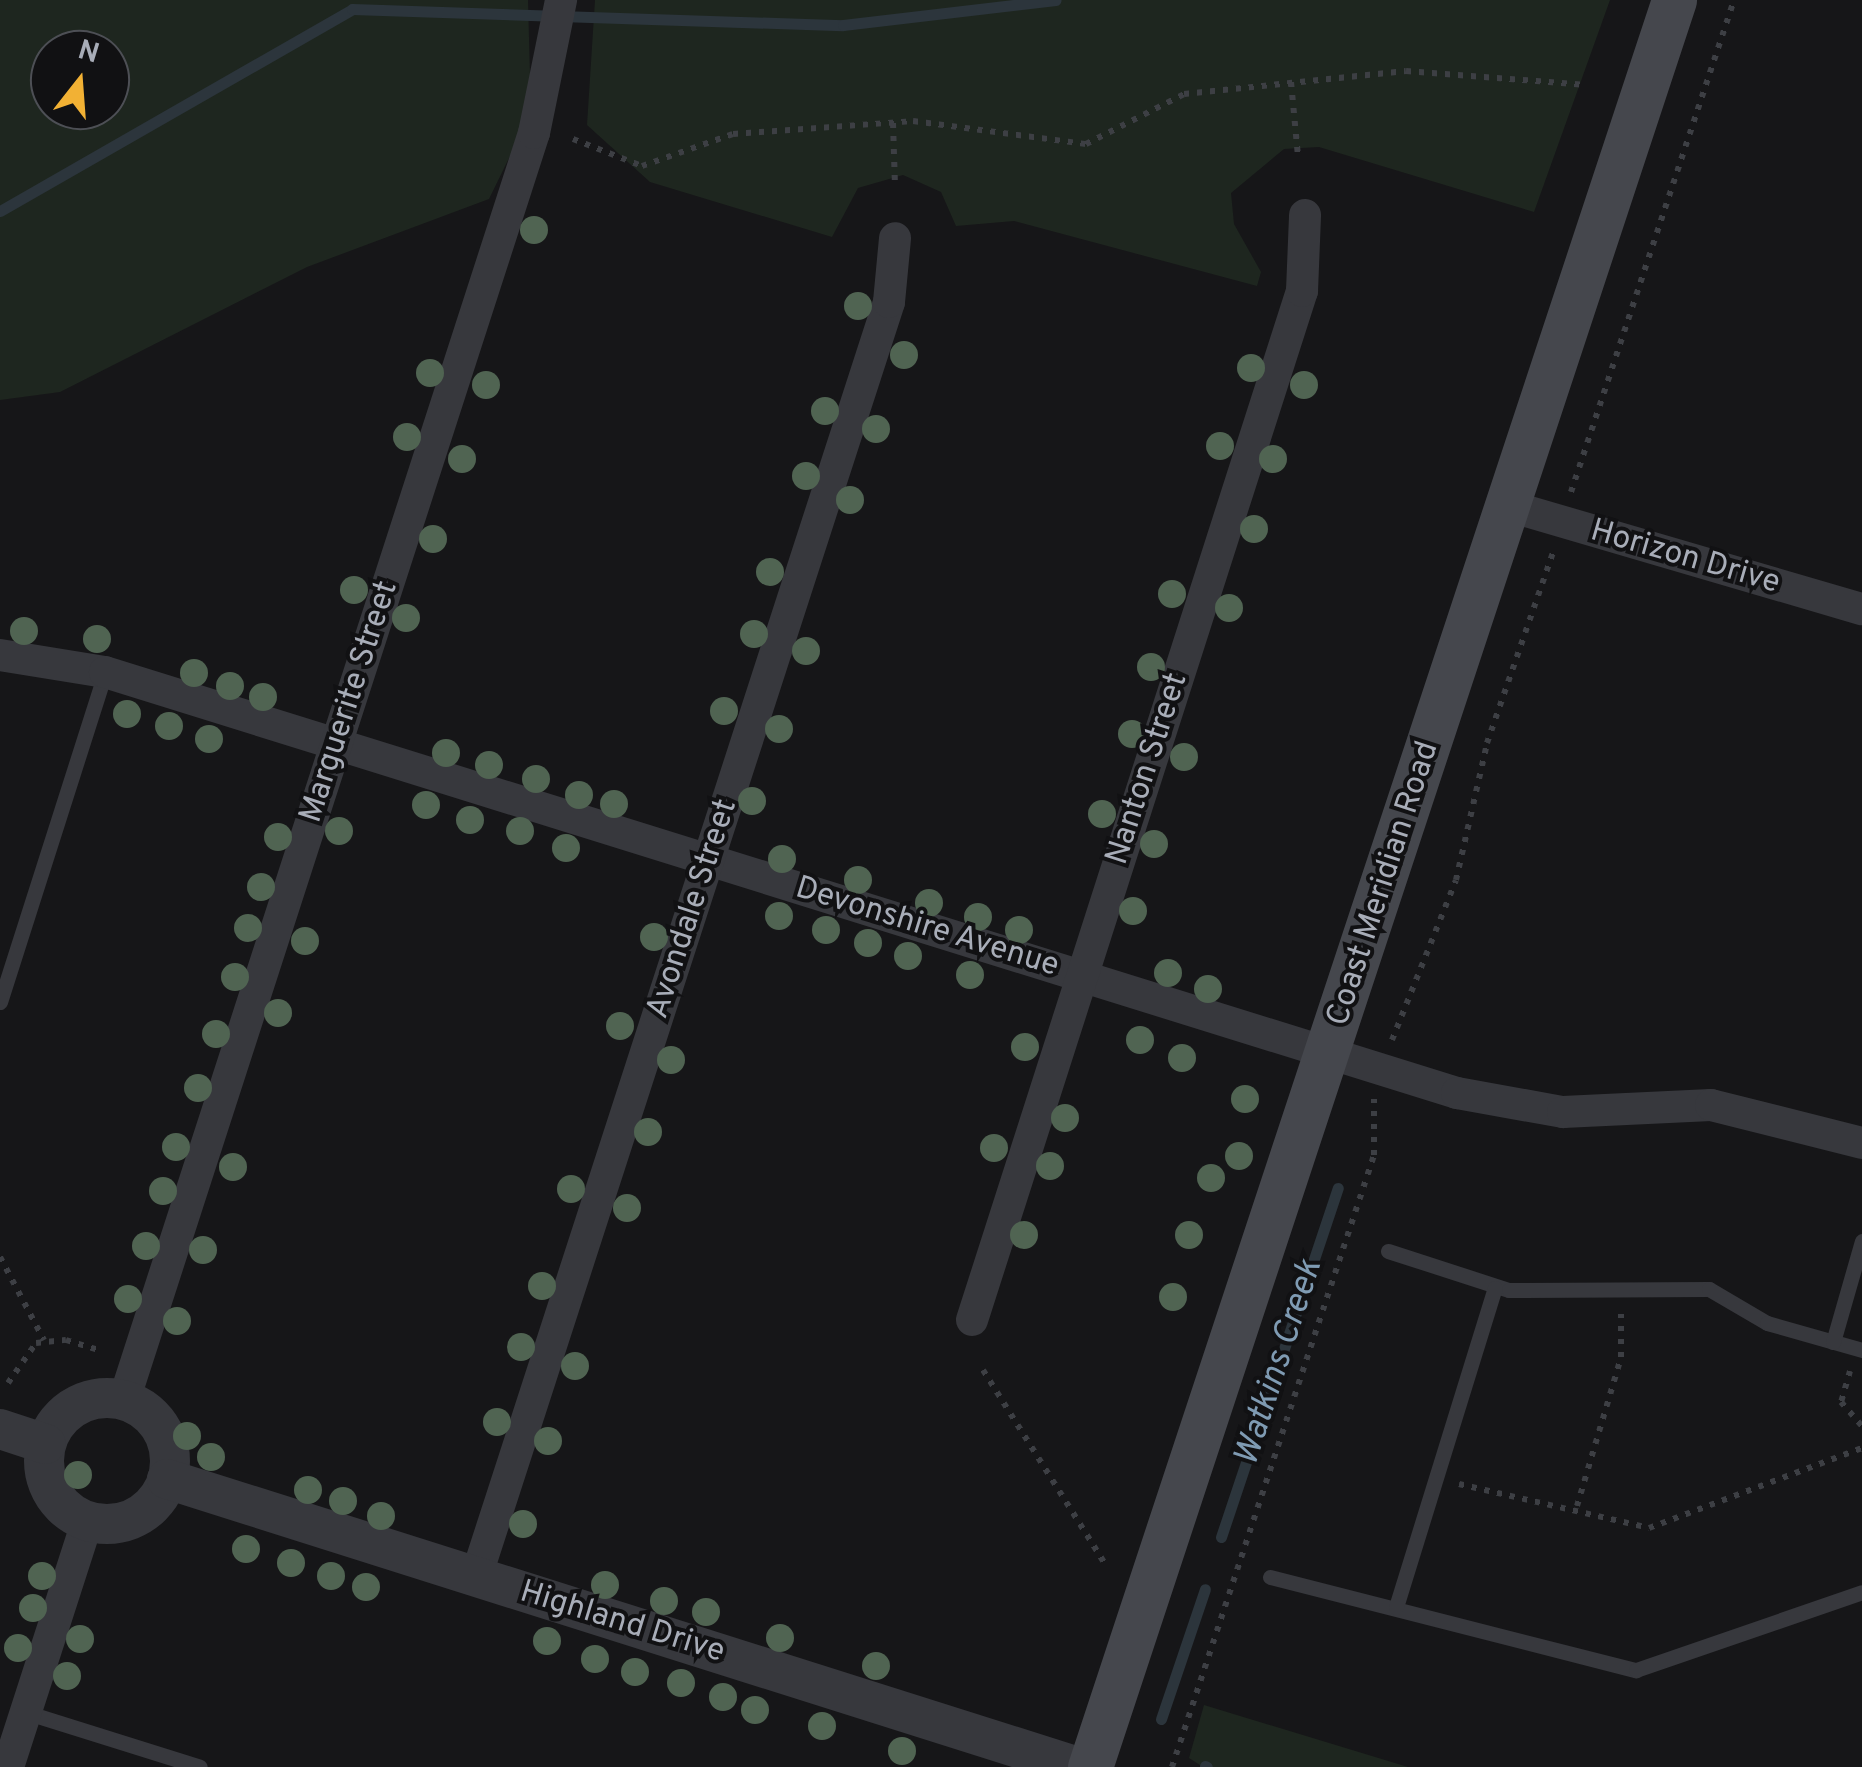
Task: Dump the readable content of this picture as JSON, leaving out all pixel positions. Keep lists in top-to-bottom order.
{
  "streets": {
    "main road": ["Coast Meridian Road"],
    "street": [
      "Horizon Drive",
      "Marguerite Street",
      "Nanton Street",
      "Avondale Street",
      "Devonshire Avenue",
      "Highland Drive"
    ]
  },
  "crossings": [
    ["Horizon Drive", "Coast Meridian Road"],
    ["Marguerite Street", "Devonshire Avenue"],
    ["Marguerite Street", "Highland Drive"],
    ["Nanton Street", "Devonshire Avenue"],
    ["Coast Meridian Road", "Devonshire Avenue"],
    ["Avondale Street", "Devonshire Avenue"],
    ["Avondale Street", "Highland Drive"]
  ],
  "water": ["Watkins Creek"],
  "north": "top"
}
